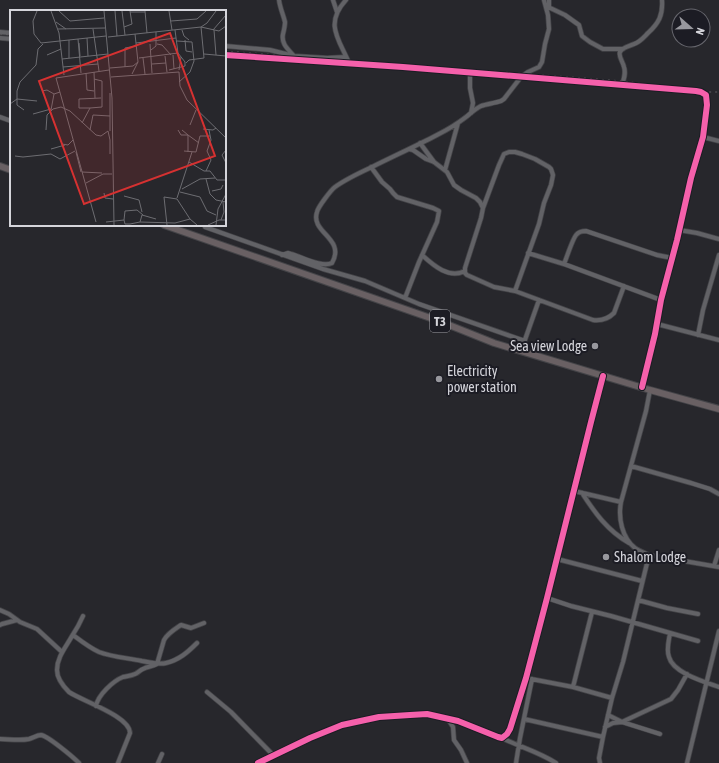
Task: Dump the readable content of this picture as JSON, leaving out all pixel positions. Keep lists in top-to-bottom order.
{
  "streets": {
    "highway": ["T3"]
  },
  "places": ["Sea view Lodge", "Electricity power station", "Shalom Lodge"],
  "north": "right"
}
